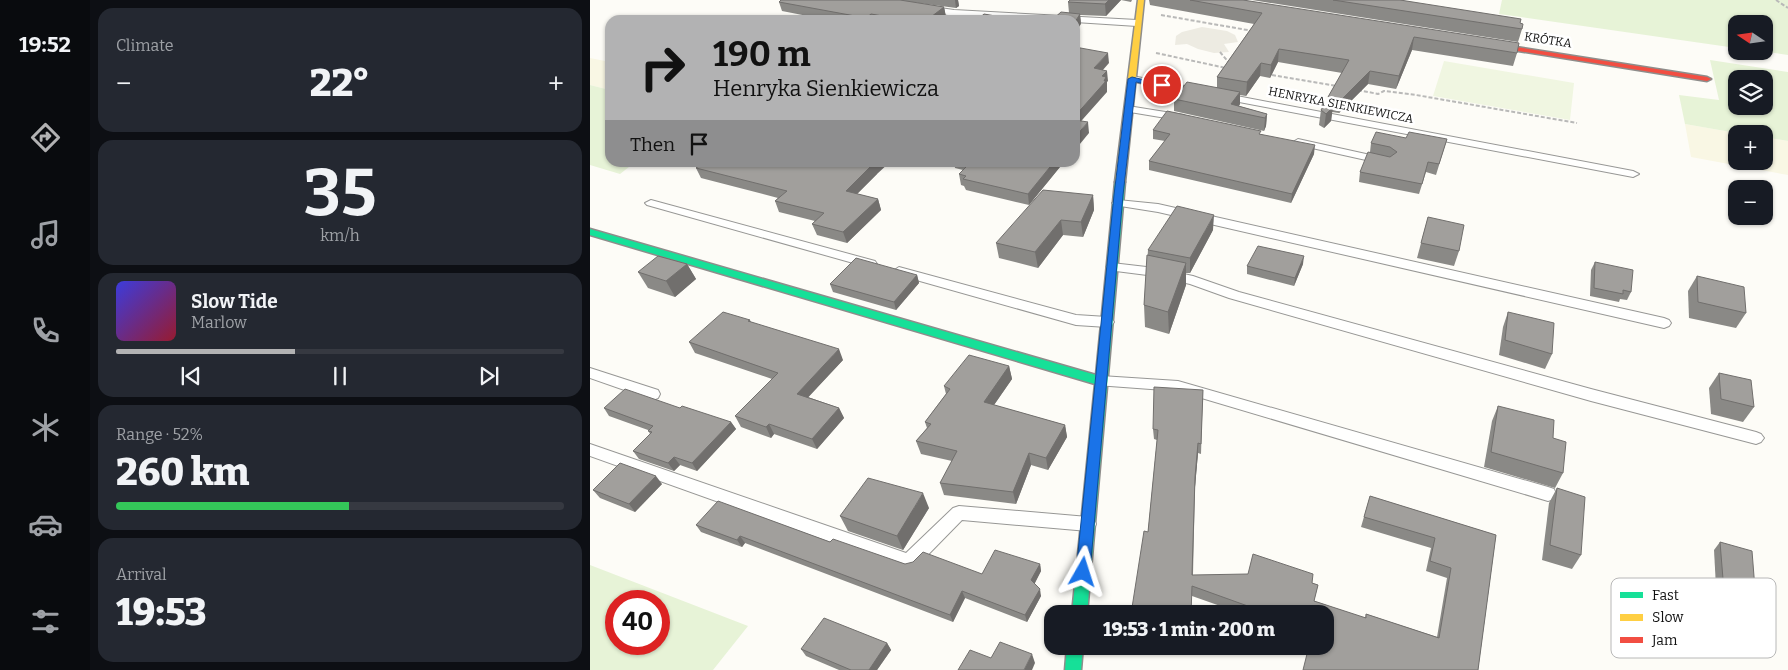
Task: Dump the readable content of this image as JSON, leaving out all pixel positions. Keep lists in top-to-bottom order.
{
  "streets": {
    "street": ["KRÓTKA"],
    "lane": ["HENRYKA SIENKIEWICZA"]
  },
  "legend": ["Fast", "Slow", "Jam"],
  "north": "left",
  "page": {
    "tabs": "19:52",
    "tile": [
      "Climate",
      ["35", "km/h"],
      ["Range · 52%", "260 km"],
      ["Arrival", "19:53"]
    ],
    "map_buttons": ["+", "−"],
    "turn": ["190 m", "Henryka Sienkiewicza"],
    "heat": ["−", "22°", "+"],
    "then": "Then",
    "song": ["Slow Tide", "Marlow"],
    "limit": "40",
    "trip": "19:53 · 1 min · 200 m"
  }
}
